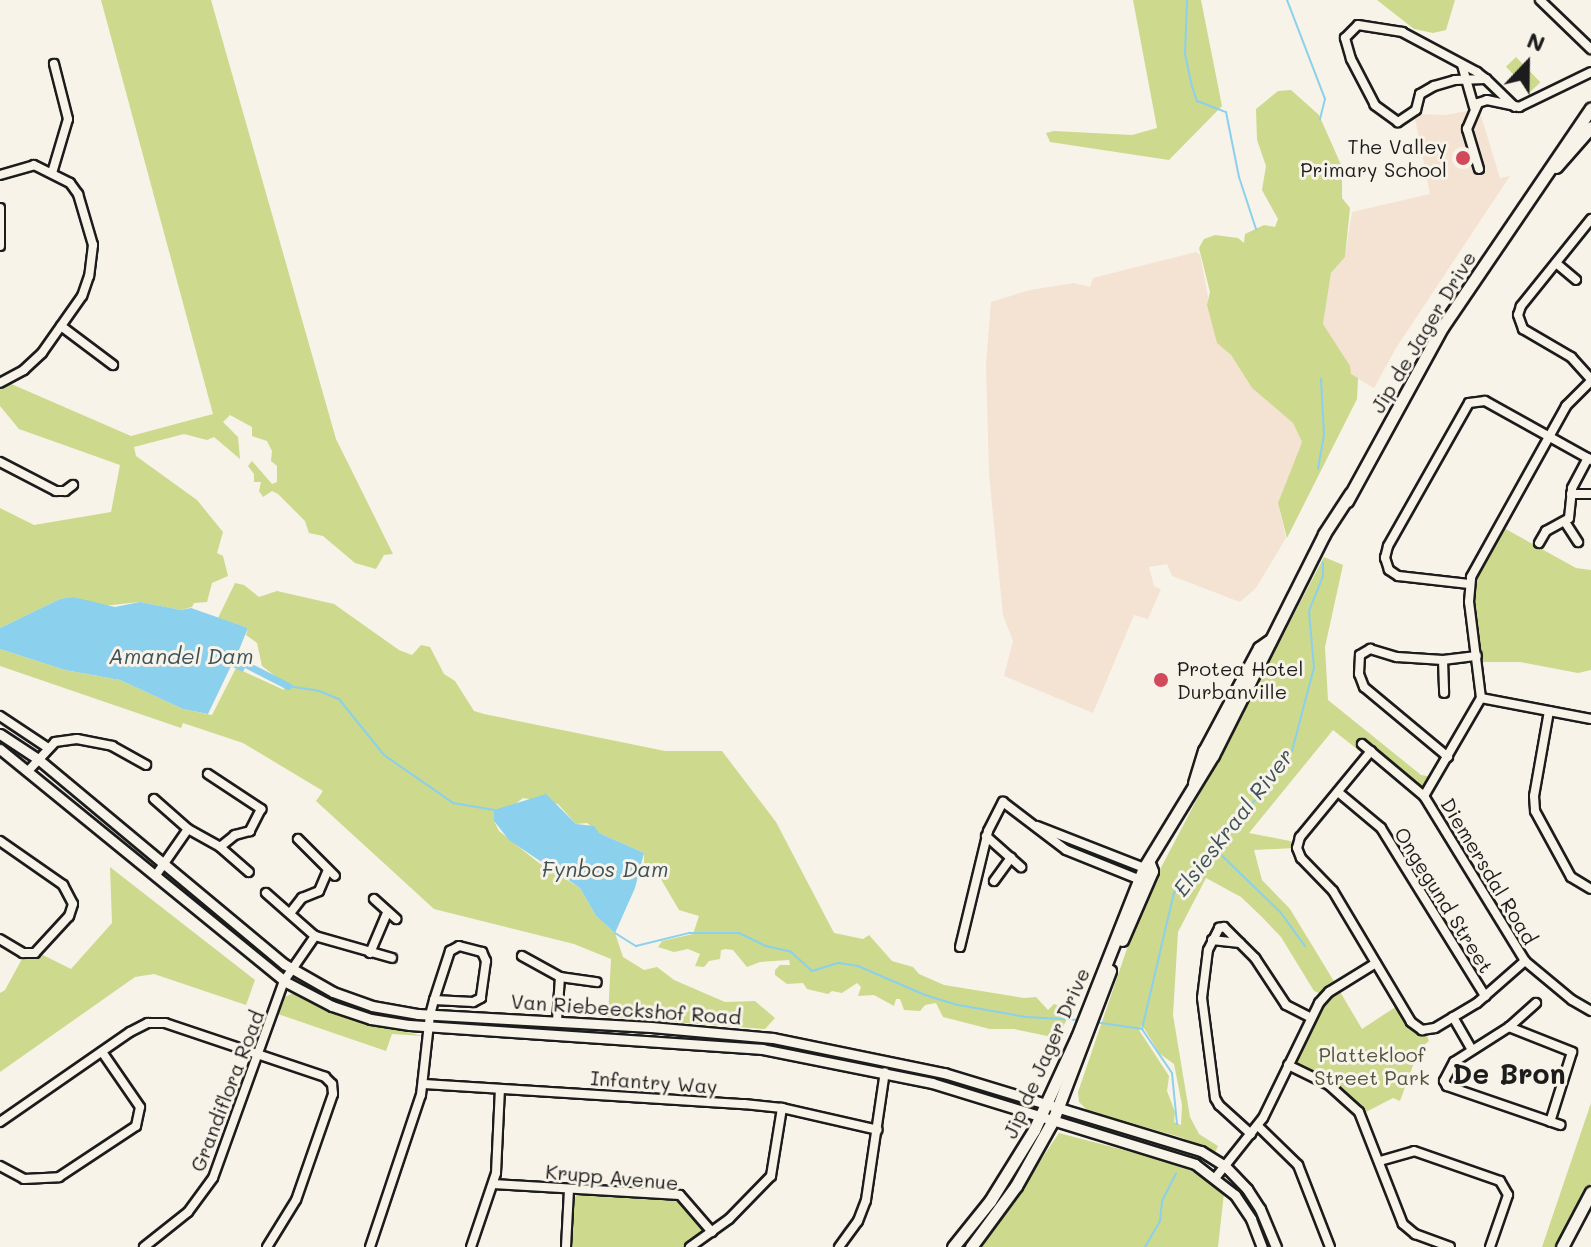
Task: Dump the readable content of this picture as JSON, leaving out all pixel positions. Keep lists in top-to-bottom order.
{
  "streets": {
    "main road": ["Jip de Jager Drive"],
    "street": [
      "Diemersdal Road",
      "Ongegund Street",
      "Van Riebeeckshof Road",
      "Infantry Way",
      "Grandiflora Road",
      "Krupp Avenue"
    ]
  },
  "crossings": [
    ["Jip de Jager Drive", "Van Riebeeckshof Road"],
    ["Van Riebeeckshof Road", "Grandiflora Road"]
  ],
  "districts": ["De Bron"],
  "water": ["Amandel Dam", "Elsieskraal River", "Fynbos Dam"],
  "parks": ["Plattekloof Street Park"],
  "places": ["The Valley Primary School", "Protea Hotel Durbanville"],
  "north": "top"
}
